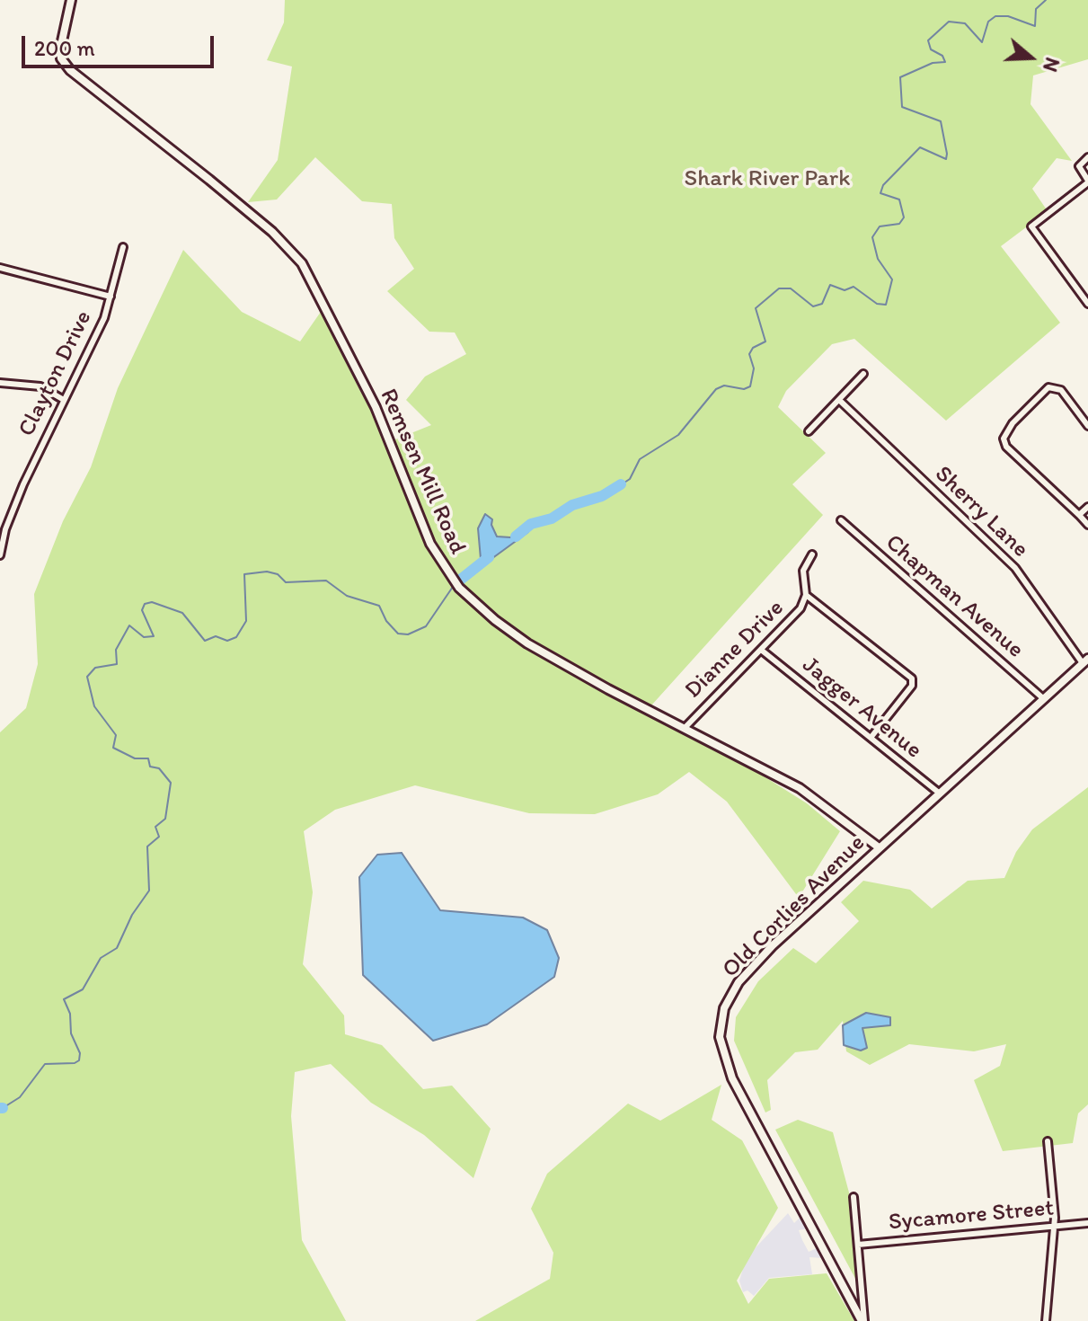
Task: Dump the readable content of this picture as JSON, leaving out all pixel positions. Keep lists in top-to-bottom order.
{
  "streets": {
    "street": [
      "Clayton Drive",
      "Remsen Mill Road",
      "Sherry Lane",
      "Chapman Avenue",
      "Dianne Drive",
      "Jagger Avenue",
      "Old Corlies Avenue",
      "Sycamore Street"
    ]
  },
  "crossings": [
    ["Remsen Mill Road", "Dianne Drive"],
    ["Remsen Mill Road", "Old Corlies Avenue"],
    ["Sherry Lane", "Old Corlies Avenue"],
    ["Chapman Avenue", "Old Corlies Avenue"],
    ["Dianne Drive", "Jagger Avenue"],
    ["Jagger Avenue", "Old Corlies Avenue"],
    ["Old Corlies Avenue", "Sycamore Street"]
  ],
  "parks": ["Shark River Park"],
  "scale_bar": "200 m",
  "north": "right"
}
